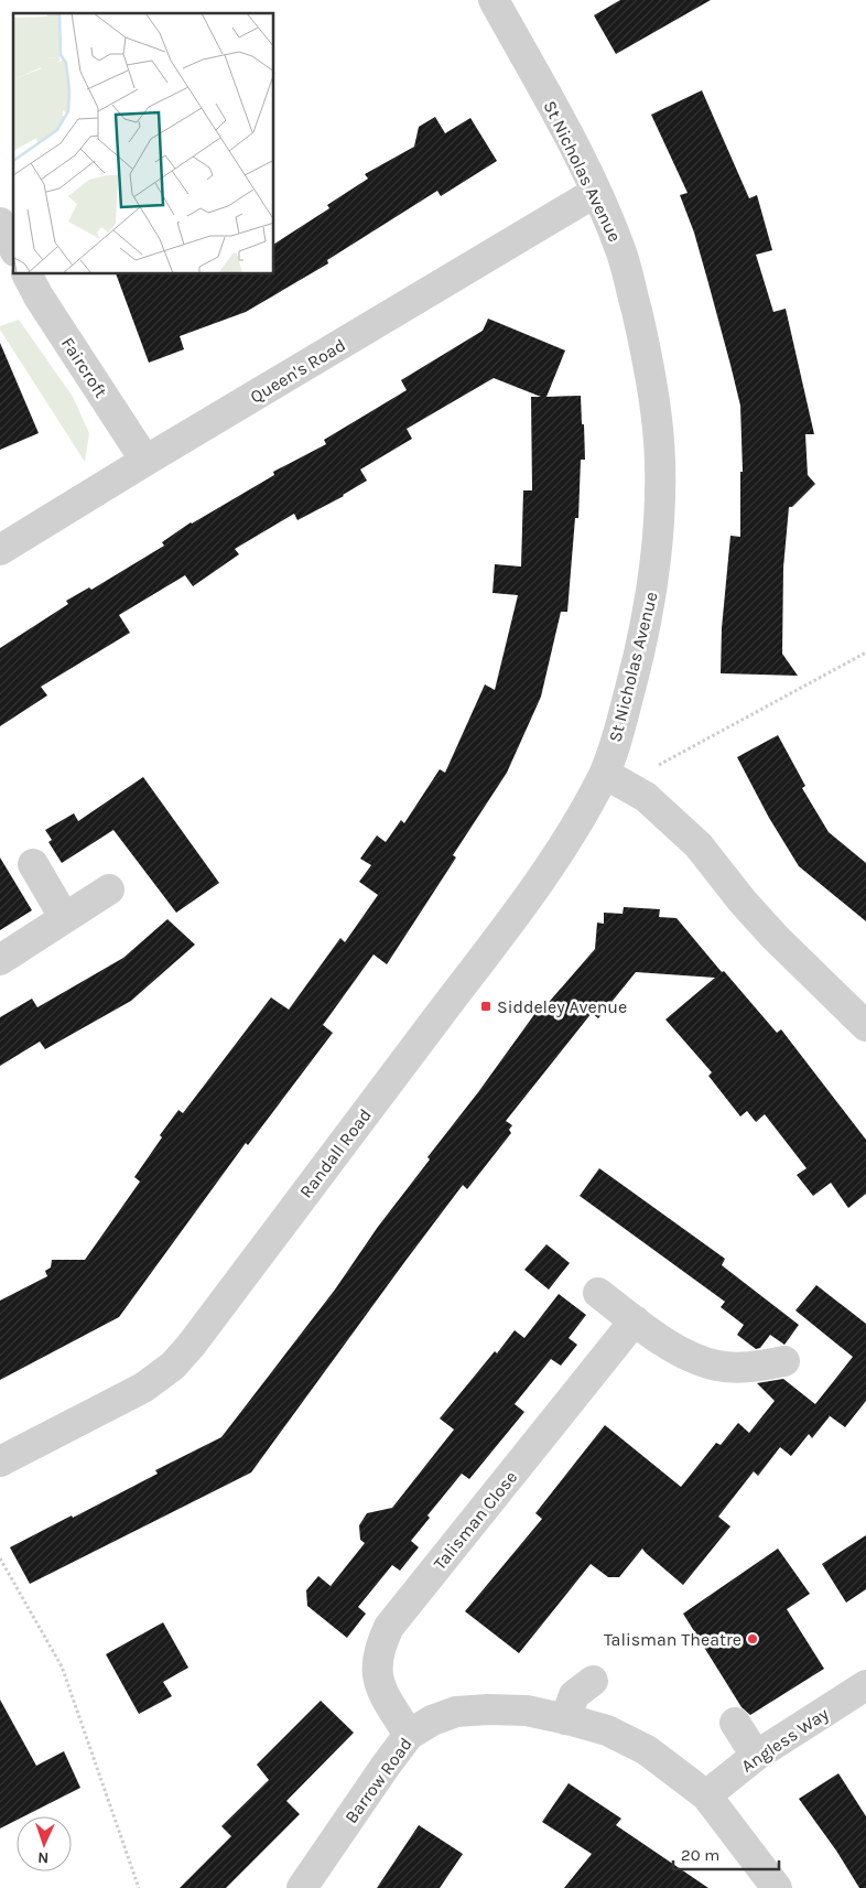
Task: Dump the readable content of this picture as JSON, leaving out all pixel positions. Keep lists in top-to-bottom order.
{
  "streets": {
    "street": [
      "St Nicholas Avenue",
      "Faircroft",
      "Queen's Road",
      "Randall Road",
      "Talisman Close",
      "Angless Way",
      "Barrow Road"
    ]
  },
  "crossings": [
    ["St Nicholas Avenue", "Queen's Road"],
    ["St Nicholas Avenue", "Randall Road"],
    ["Faircroft", "Queen's Road"],
    ["Talisman Close", "Barrow Road"],
    ["Angless Way", "Barrow Road"]
  ],
  "places": {
    "transit": ["Siddeley Avenue"],
    "other": ["Talisman Theatre"]
  },
  "scale_bar": "20 m",
  "north": "bottom"
}
